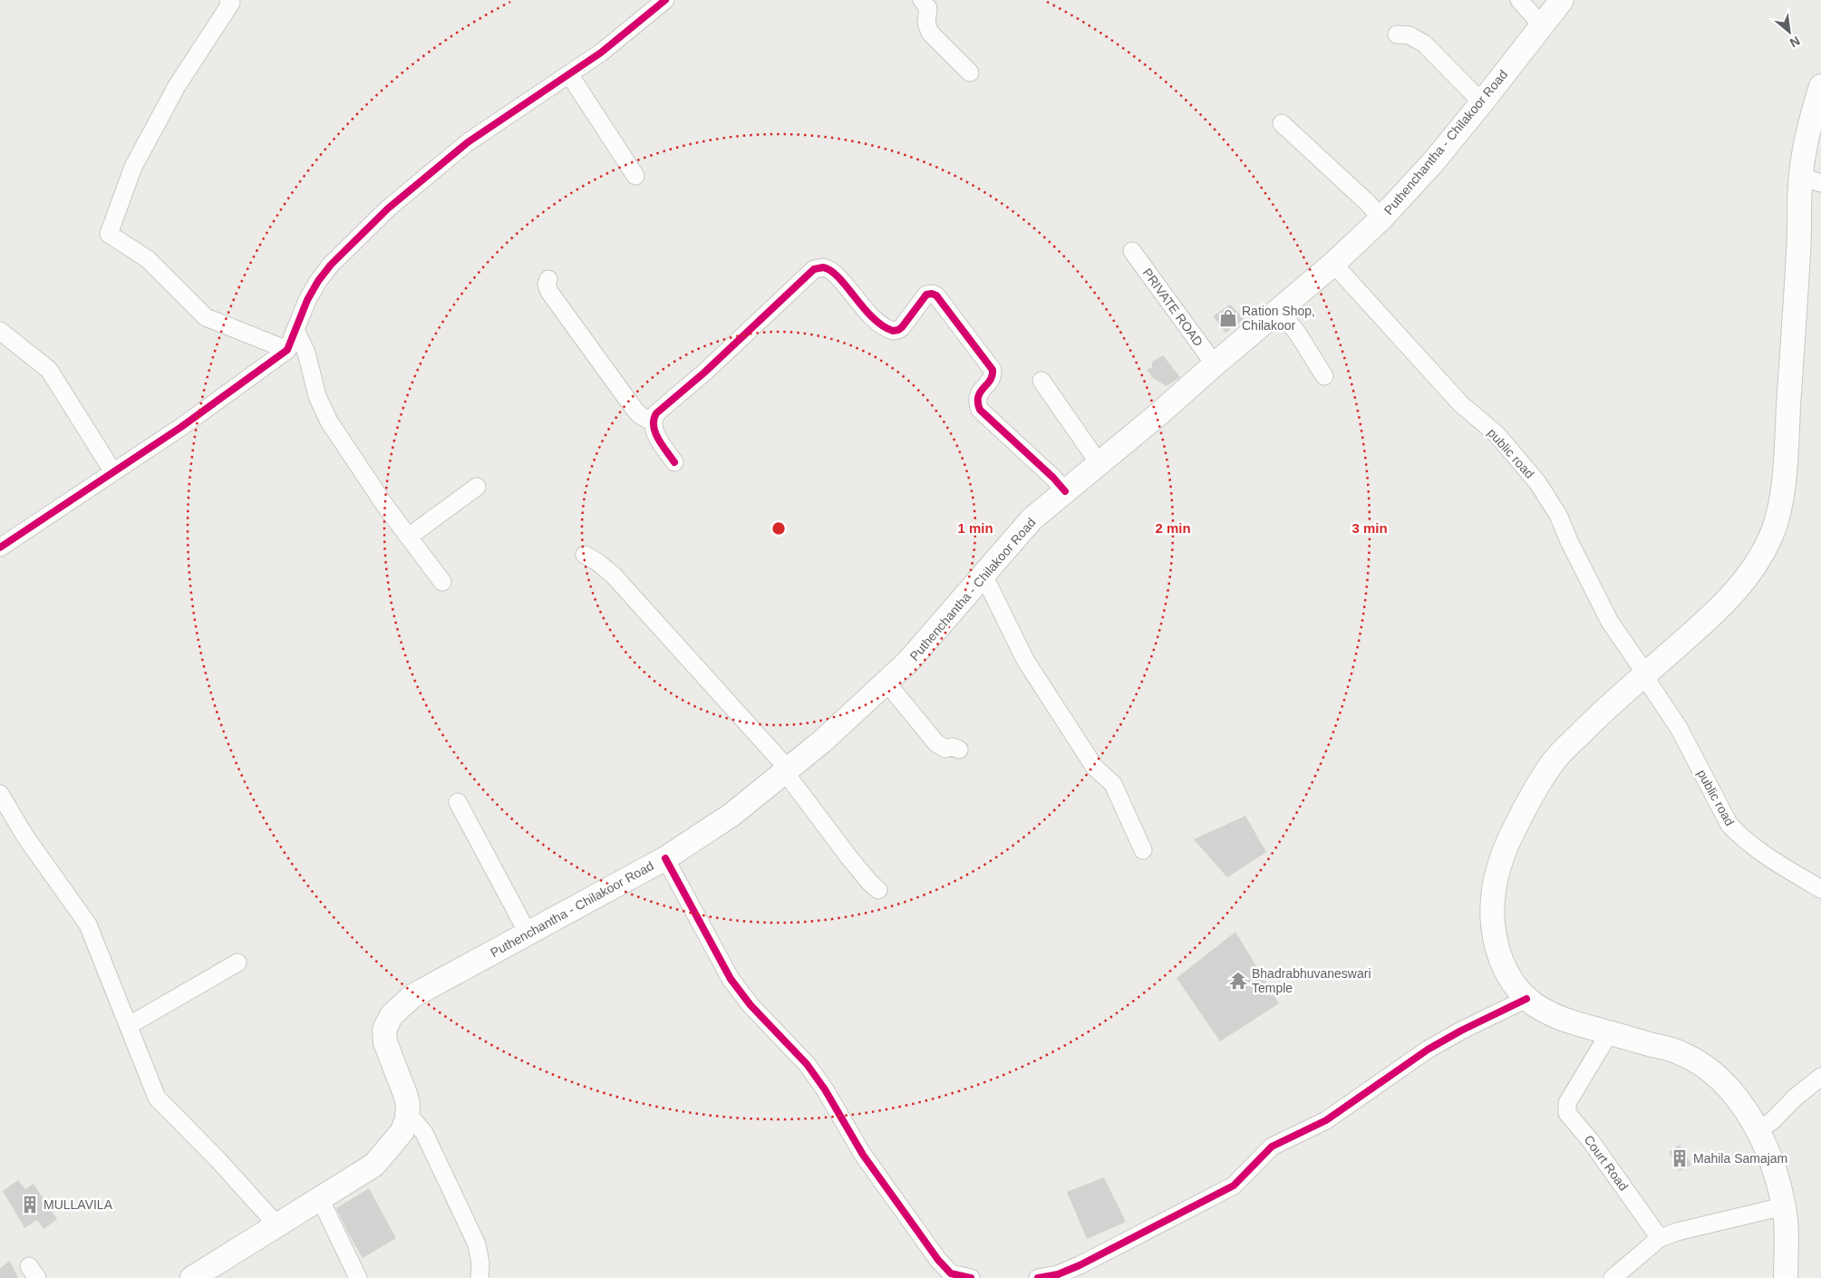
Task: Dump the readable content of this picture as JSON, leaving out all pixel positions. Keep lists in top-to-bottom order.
{
  "streets": {
    "main road": ["Puthenchantha - Chilakoor Road"],
    "street": ["PRIVATE ROAD", "public road", "Court Road"]
  },
  "crossings": [
    ["Puthenchantha - Chilakoor Road", "PRIVATE ROAD"],
    ["Puthenchantha - Chilakoor Road", "public road"]
  ],
  "places": {
    "shop": ["Ration Shop, Chilakoor"],
    "temple": ["Bhadrabhuvaneswari Temple"],
    "building": ["Mahila Samajam", "MULLAVILA"]
  },
  "north": "bottom right",
  "rings": ["1 min", "2 min", "3 min"]
}
